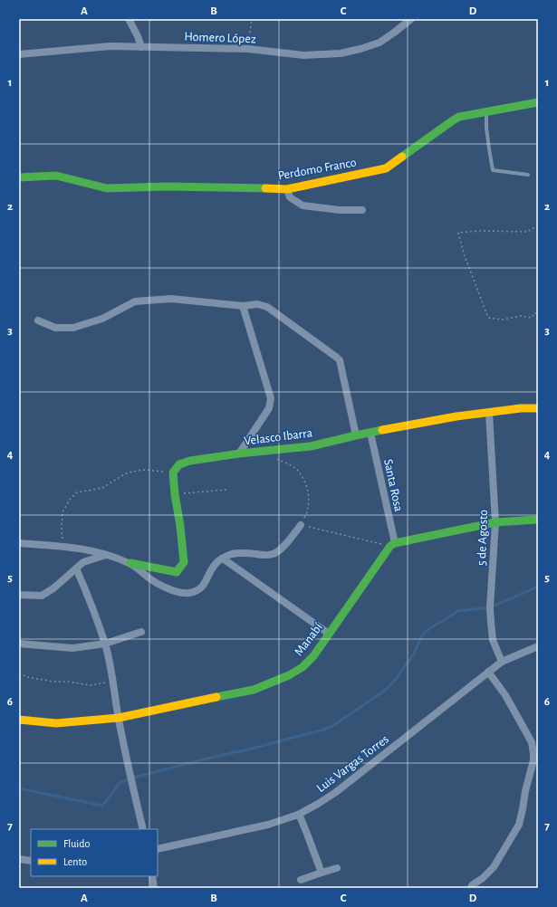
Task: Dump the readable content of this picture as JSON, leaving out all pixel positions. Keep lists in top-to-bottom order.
{
  "streets": {
    "street": [
      "Homero López",
      "Perdomo Franco",
      "Velasco Ibarra",
      "Santa Rosa",
      "5 de Agosto",
      "Manabí",
      "Luis Vargas Torres"
    ]
  },
  "crossings": [
    ["Velasco Ibarra", "Santa Rosa"],
    ["Velasco Ibarra", "5 de Agosto"],
    ["Santa Rosa", "Manabí"],
    ["5 de Agosto", "Luis Vargas Torres"]
  ],
  "legend": ["Fluido", "Lento"],
  "grid": {
    "columns": [
      "A",
      "B",
      "C",
      "D"
    ],
    "rows": [
      "1",
      "2",
      "3",
      "4",
      "5",
      "6",
      "7"
    ]
  }
}
